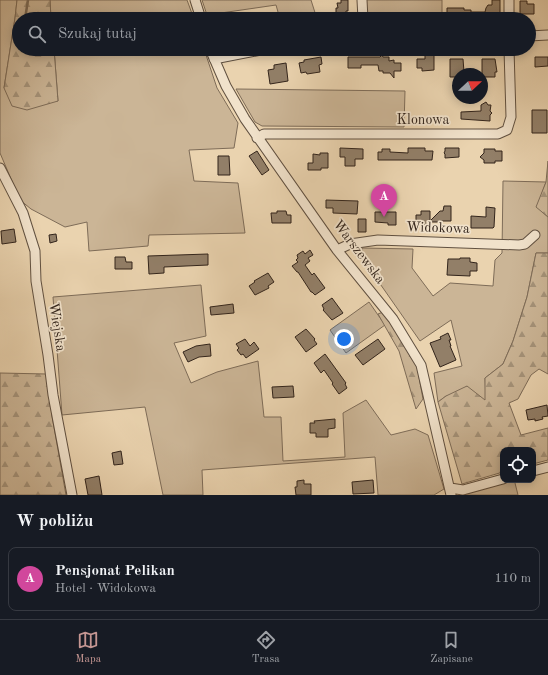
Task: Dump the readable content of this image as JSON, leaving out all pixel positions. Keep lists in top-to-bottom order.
{
  "streets": {
    "street": [
      "Klonowa",
      "Widokowa",
      "Warszewska",
      "Wiejska"
    ]
  },
  "crossings": [
    ["Klonowa", "Warszewska"],
    ["Widokowa", "Warszewska"]
  ],
  "north": "right",
  "page": {
    "search": "Szukaj tutaj",
    "pins": "A",
    "heading": "W pobliżu",
    "list": [
      {
        "mark": "A",
        "name": "Pensjonat Pelikan",
        "note": "Hotel · Widokowa",
        "value": "110 m"
      }
    ],
    "nav": ["Mapa", "Trasa", "Zapisane"]
  }
}
